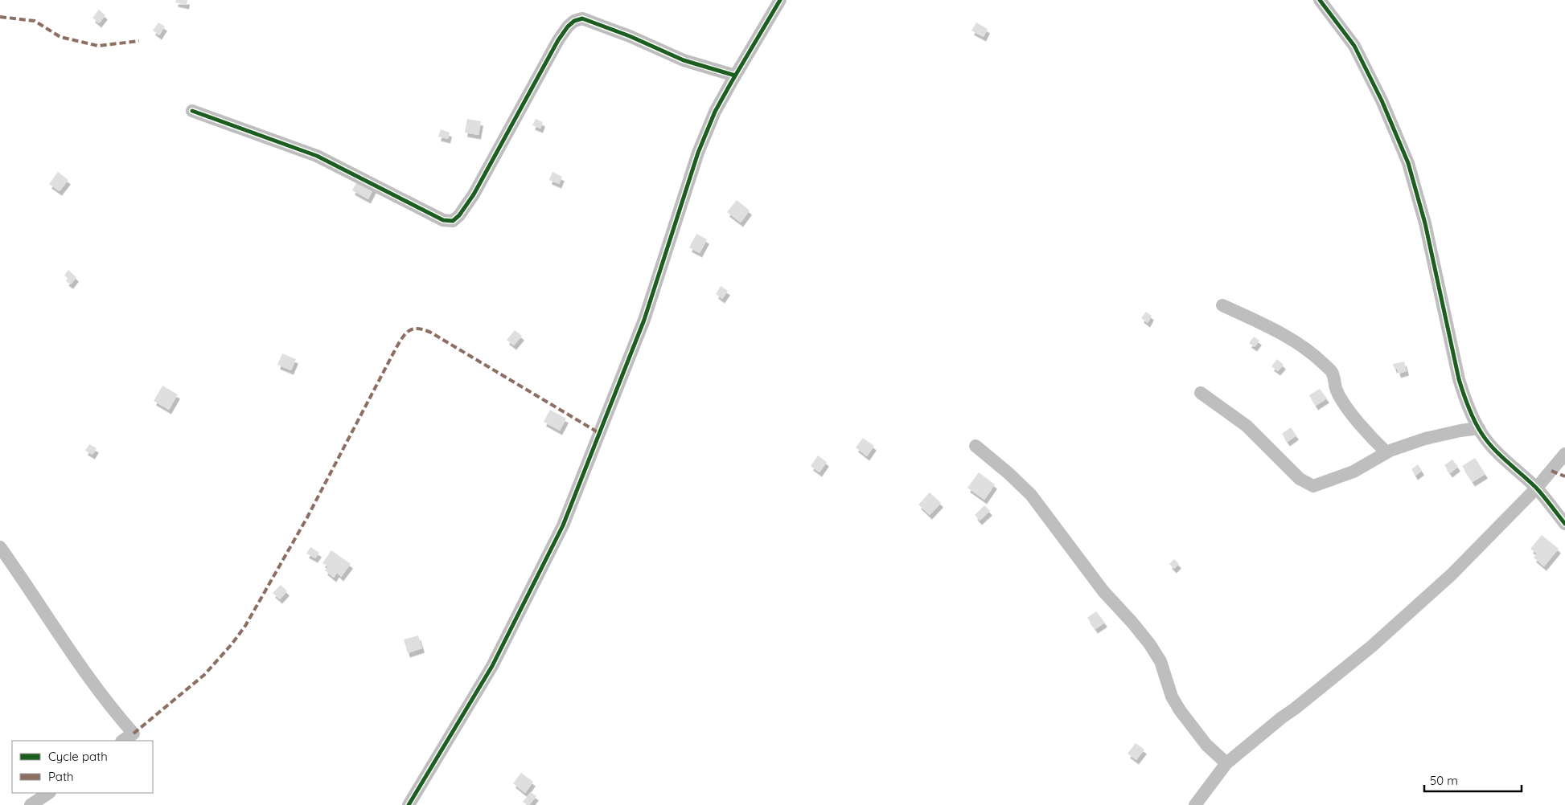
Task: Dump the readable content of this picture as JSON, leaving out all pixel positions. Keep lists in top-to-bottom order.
{
  "legend": ["Cycle path", "Path"],
  "scale_bar": "50 m"
}
